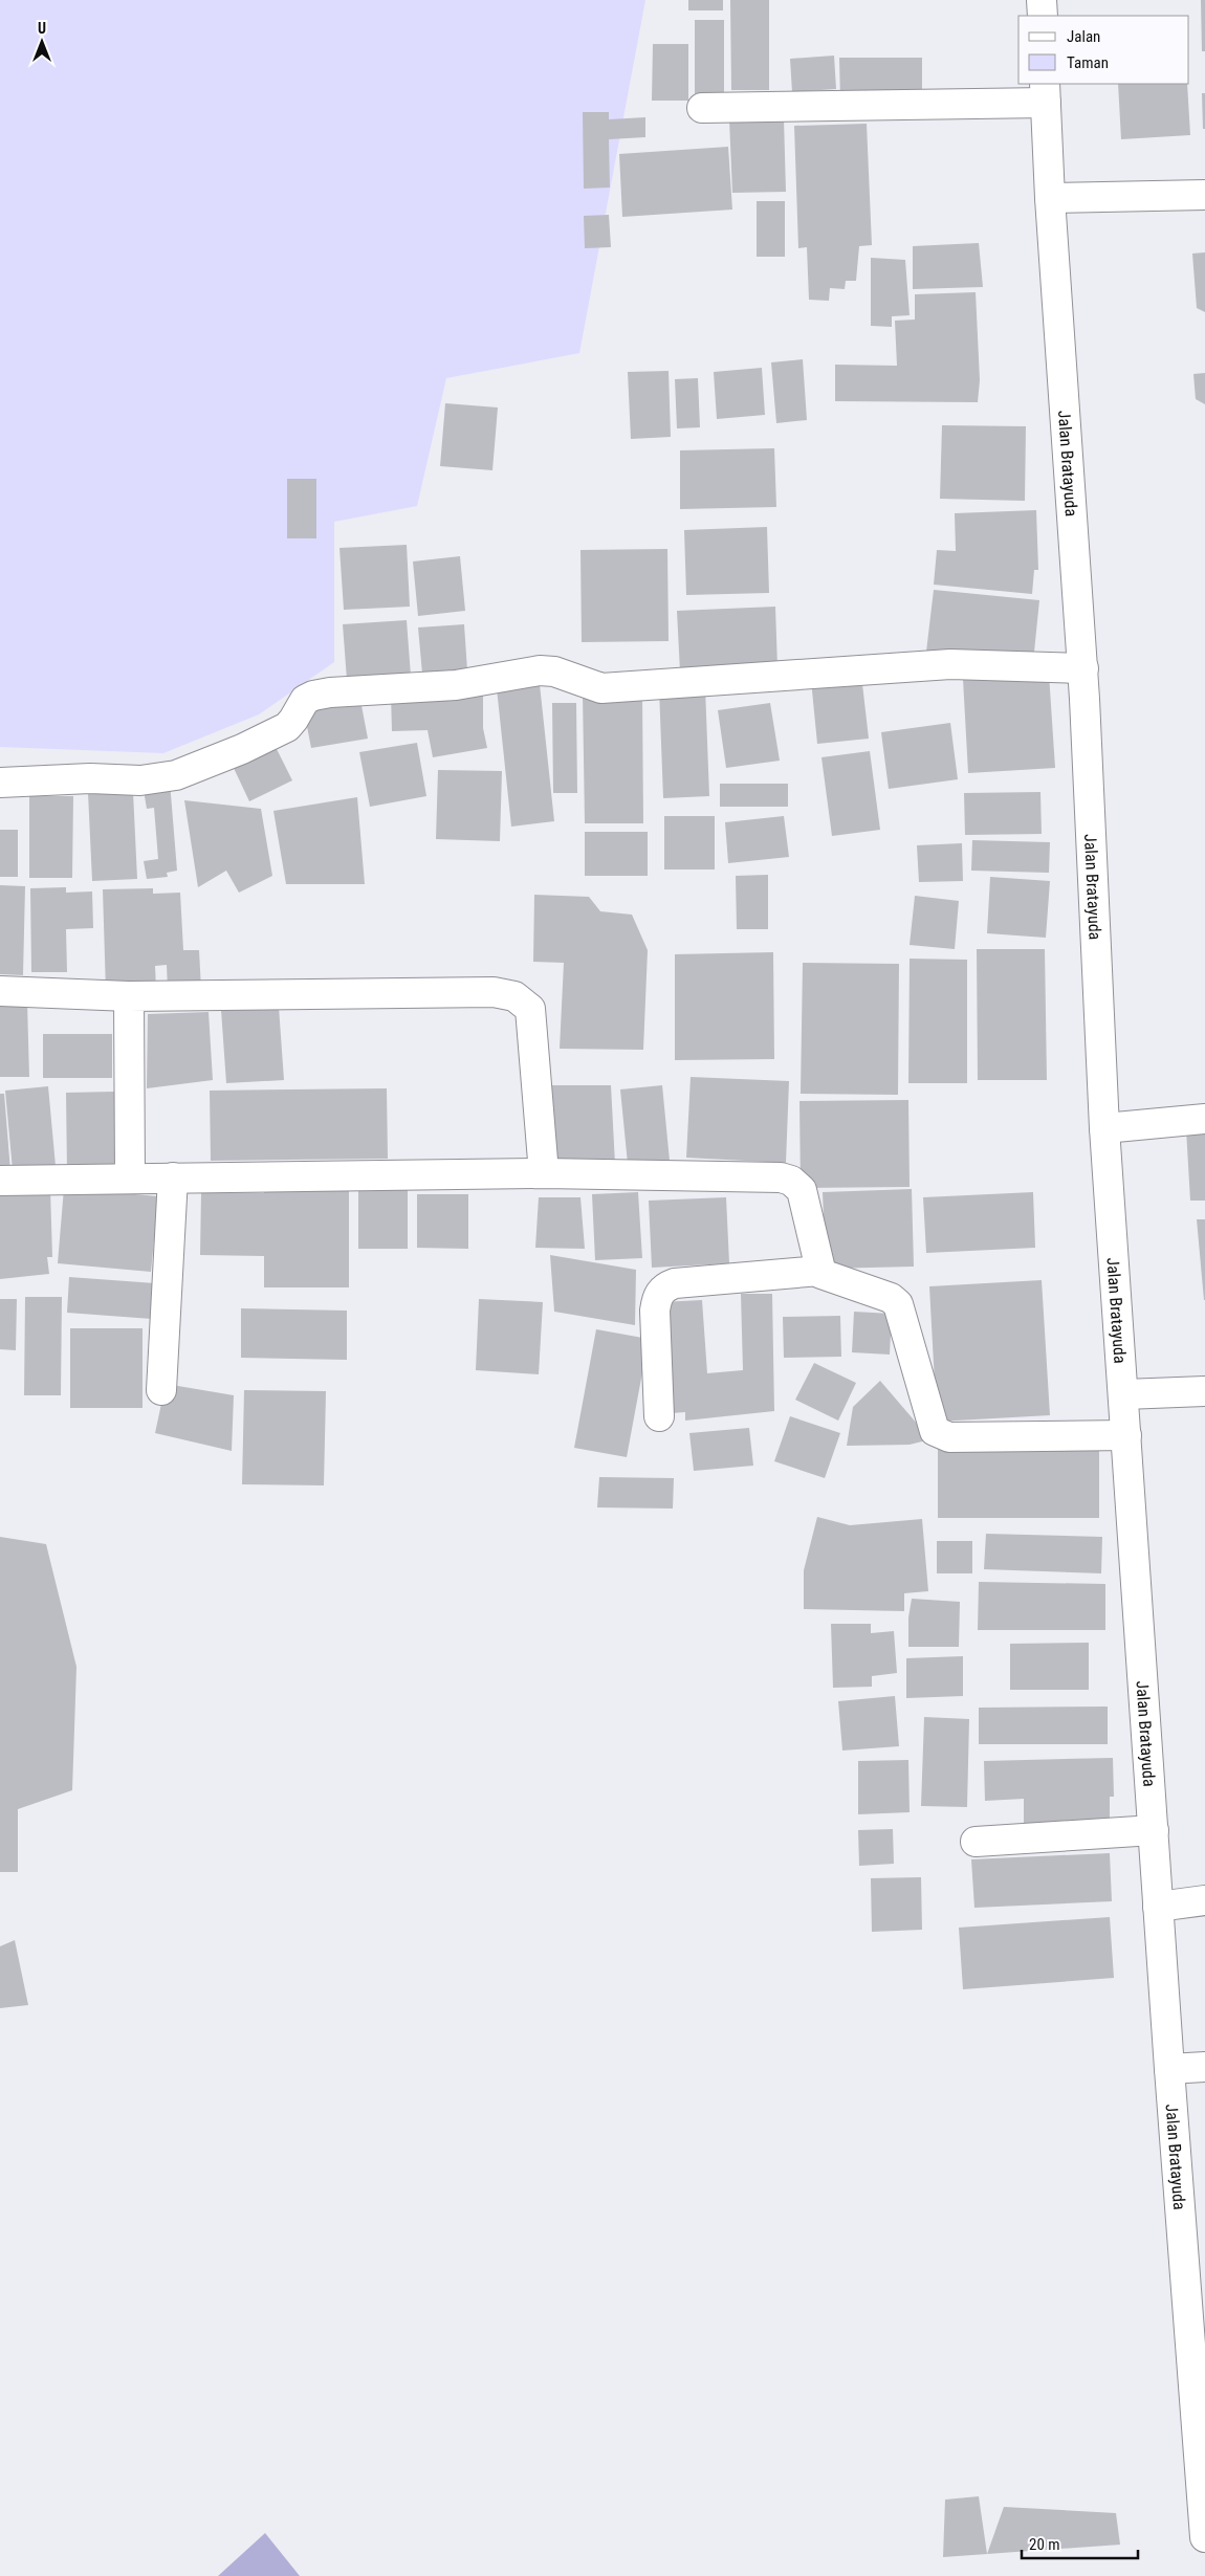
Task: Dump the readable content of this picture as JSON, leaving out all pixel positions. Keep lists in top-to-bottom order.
{
  "streets": {
    "street": ["Jalan Bratayuda"]
  },
  "legend": ["Jalan", "Taman"],
  "scale_bar": "20 m",
  "north": "top"
}
